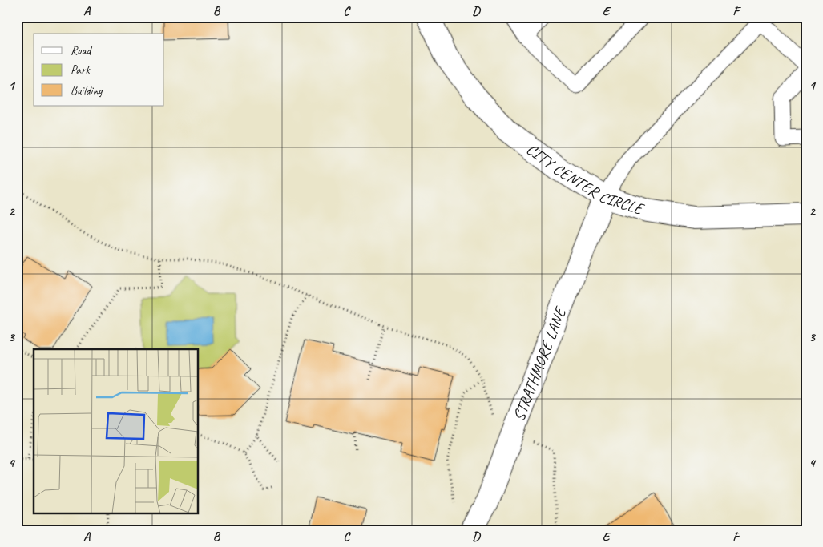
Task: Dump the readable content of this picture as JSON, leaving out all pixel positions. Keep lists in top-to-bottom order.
{
  "streets": {
    "street": ["CITY CENTER CIRCLE", "STRATHMORE LANE"]
  },
  "crossings": [
    ["CITY CENTER CIRCLE", "STRATHMORE LANE"]
  ],
  "legend": ["Road", "Park", "Building"],
  "grid": {
    "columns": [
      "A",
      "B",
      "C",
      "D",
      "E",
      "F"
    ],
    "rows": [
      "1",
      "2",
      "3",
      "4"
    ]
  }
}
